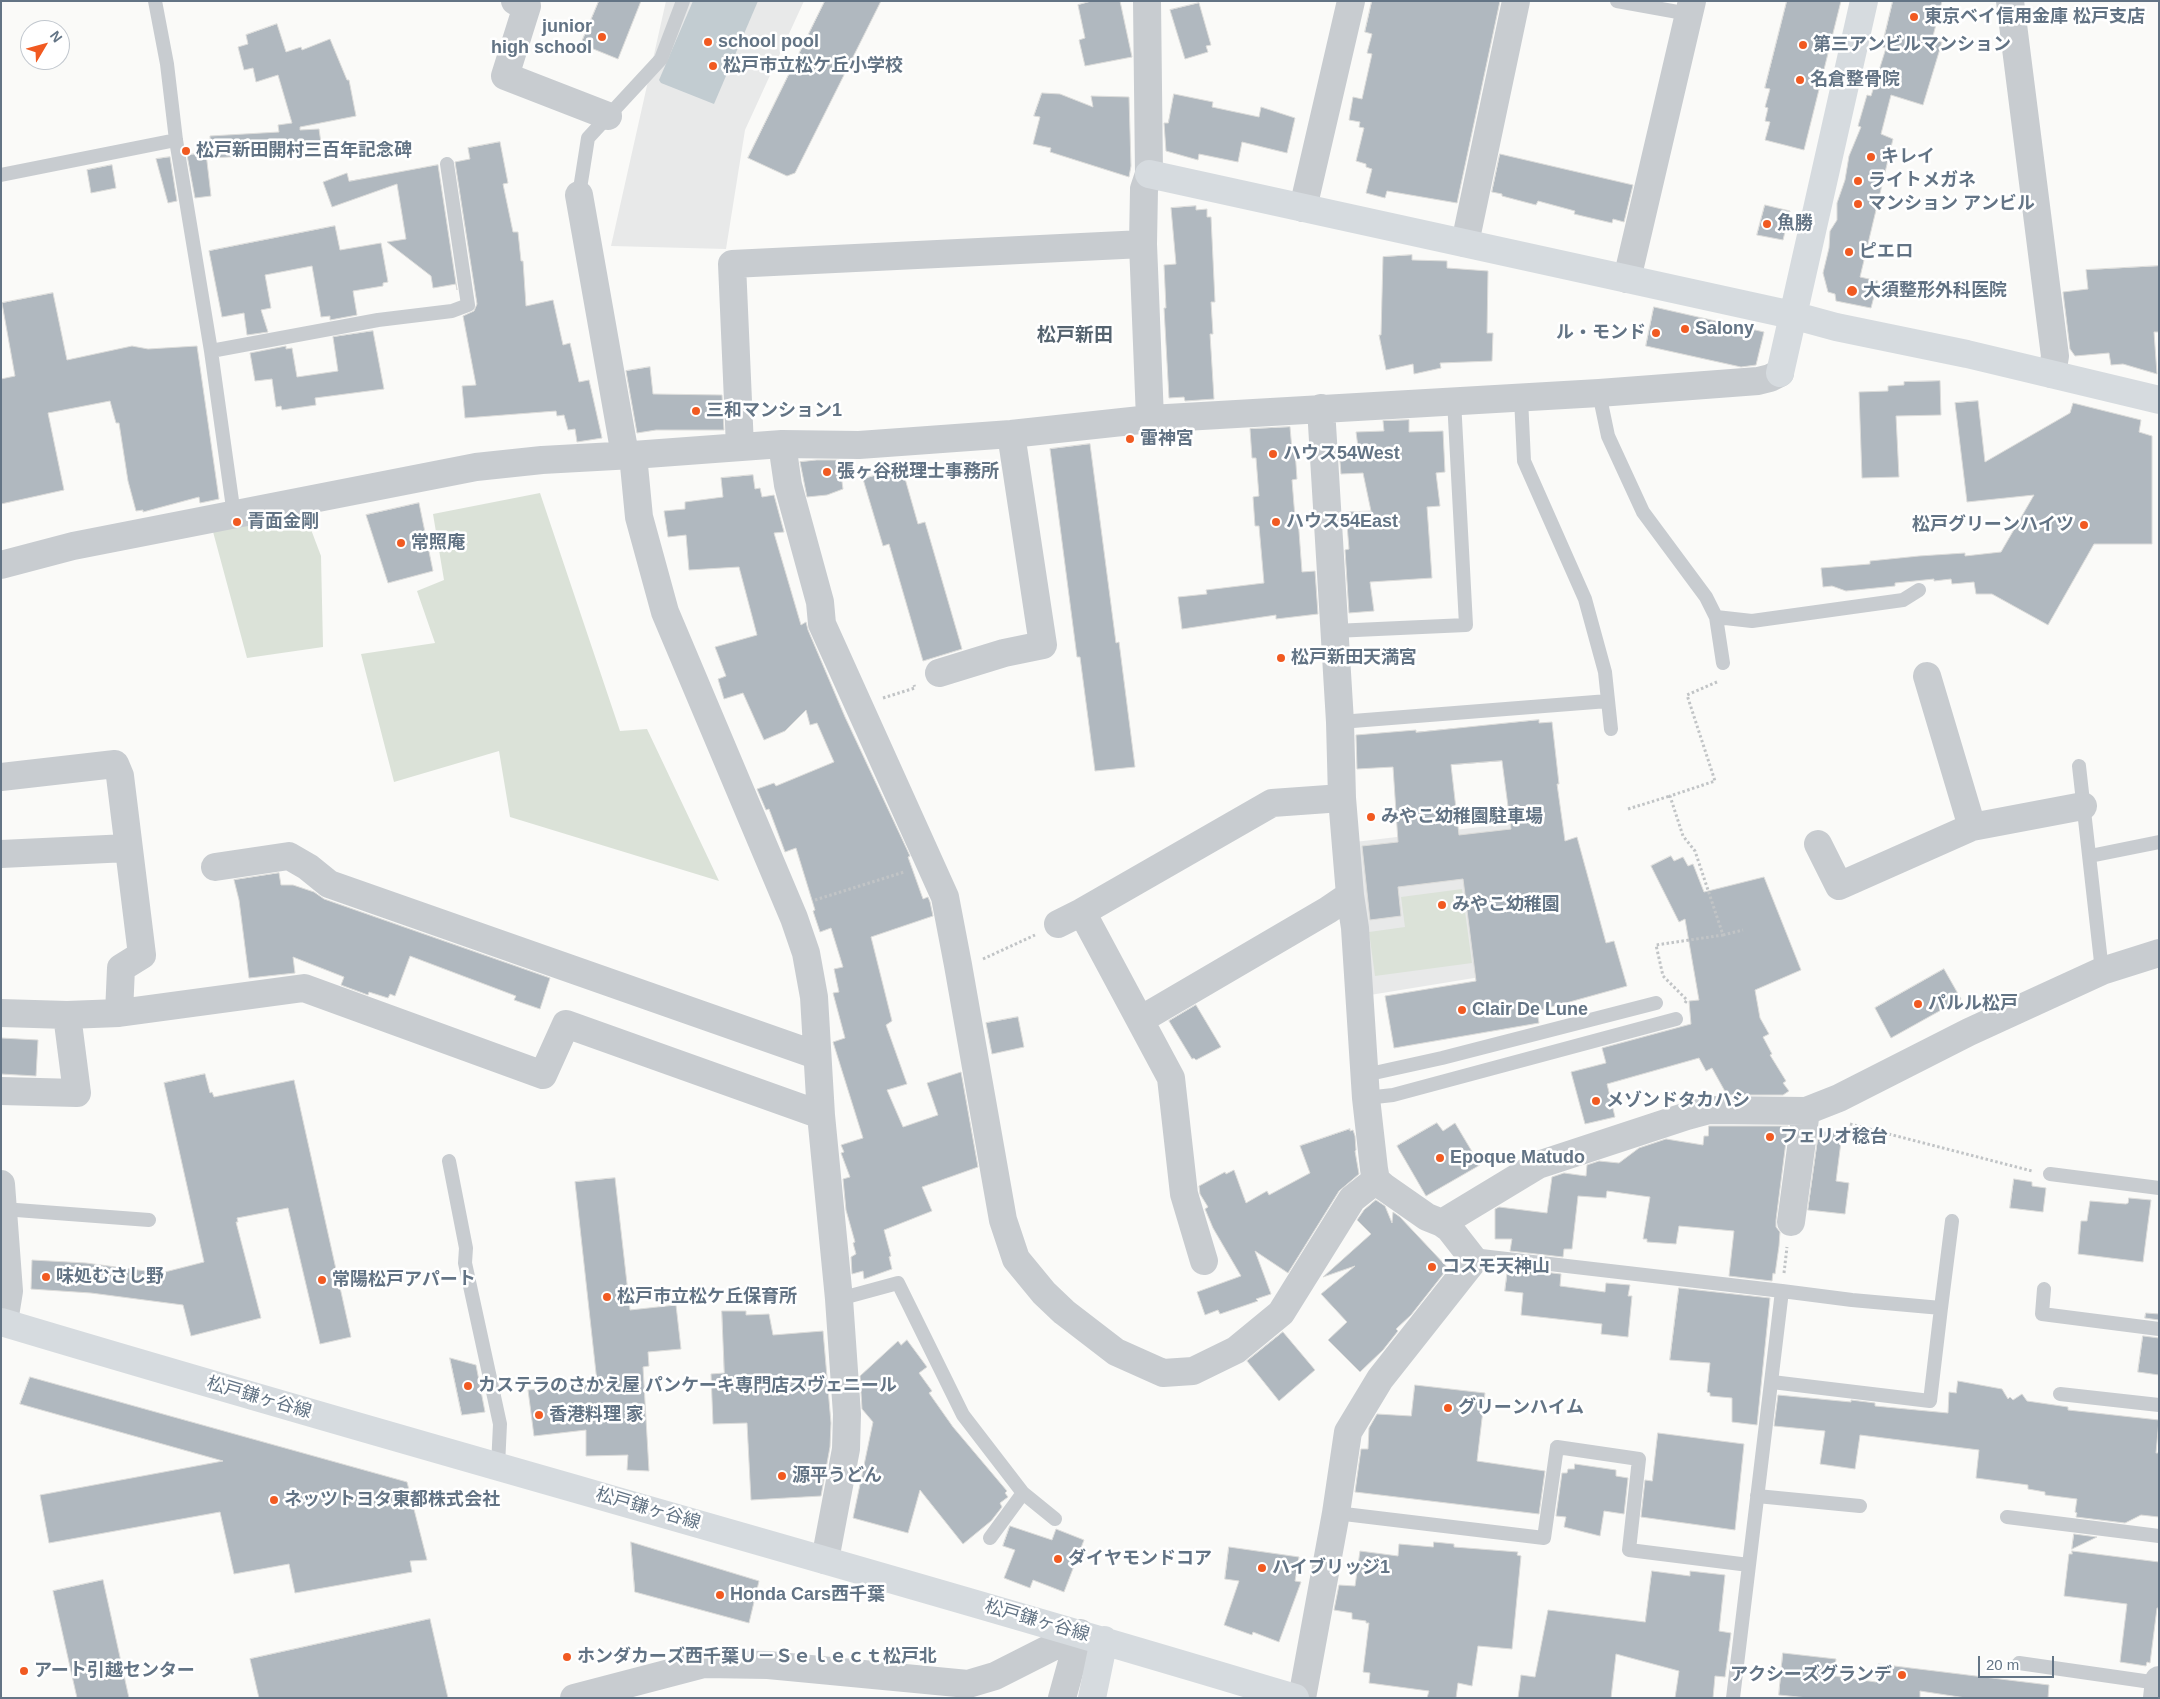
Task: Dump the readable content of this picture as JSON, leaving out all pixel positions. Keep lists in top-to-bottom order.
{
  "streets": {
    "street": ["松戸鎌ヶ谷線"]
  },
  "districts": ["松戸新田"],
  "places": [
    "東京ベイ信用金庫 松戸支店",
    "junior high school",
    "school pool",
    "第三アンビルマンション",
    "松戸市立松ケ丘小学校",
    "名倉整骨院",
    "松戸新田開村三百年記念碑",
    "キレイ",
    "ライトメガネ",
    "マンション アンビル",
    "魚勝",
    "ピエロ",
    "大須整形外科医院",
    "Salony",
    "ル・モンド",
    "三和マンション1",
    "雷神宮",
    "ハウス54West",
    "張ヶ谷税理士事務所",
    "青面金剛",
    "ハウス54East",
    "松戸グリーンハイツ",
    "常照庵",
    "松戸新田天満宮",
    "みやこ幼稚園駐車場",
    "みやこ幼稚園",
    "パルル松戸",
    "Clair De Lune",
    "メゾンドタカハシ",
    "フェリオ稔台",
    "Epoque Matudo",
    "コスモ天神山",
    "味処むさし野",
    "常陽松戸アパート",
    "松戸市立松ケ丘保育所",
    "カステラのさかえ屋 パンケーキ専門店スヴェニール",
    "グリーンハイム",
    "香港料理 家",
    "源平うどん",
    "ネッツトヨタ東都株式会社",
    "ダイヤモンドコア",
    "ハイブリッジ1",
    "Honda Cars西千葉",
    "ホンダカーズ西千葉Ｕ－Ｓｅｌｅｃｔ松戸北",
    "アート引越センター",
    "アクシーズグランデ"
  ],
  "scale_bar": "20 m",
  "north": "top right"
}
